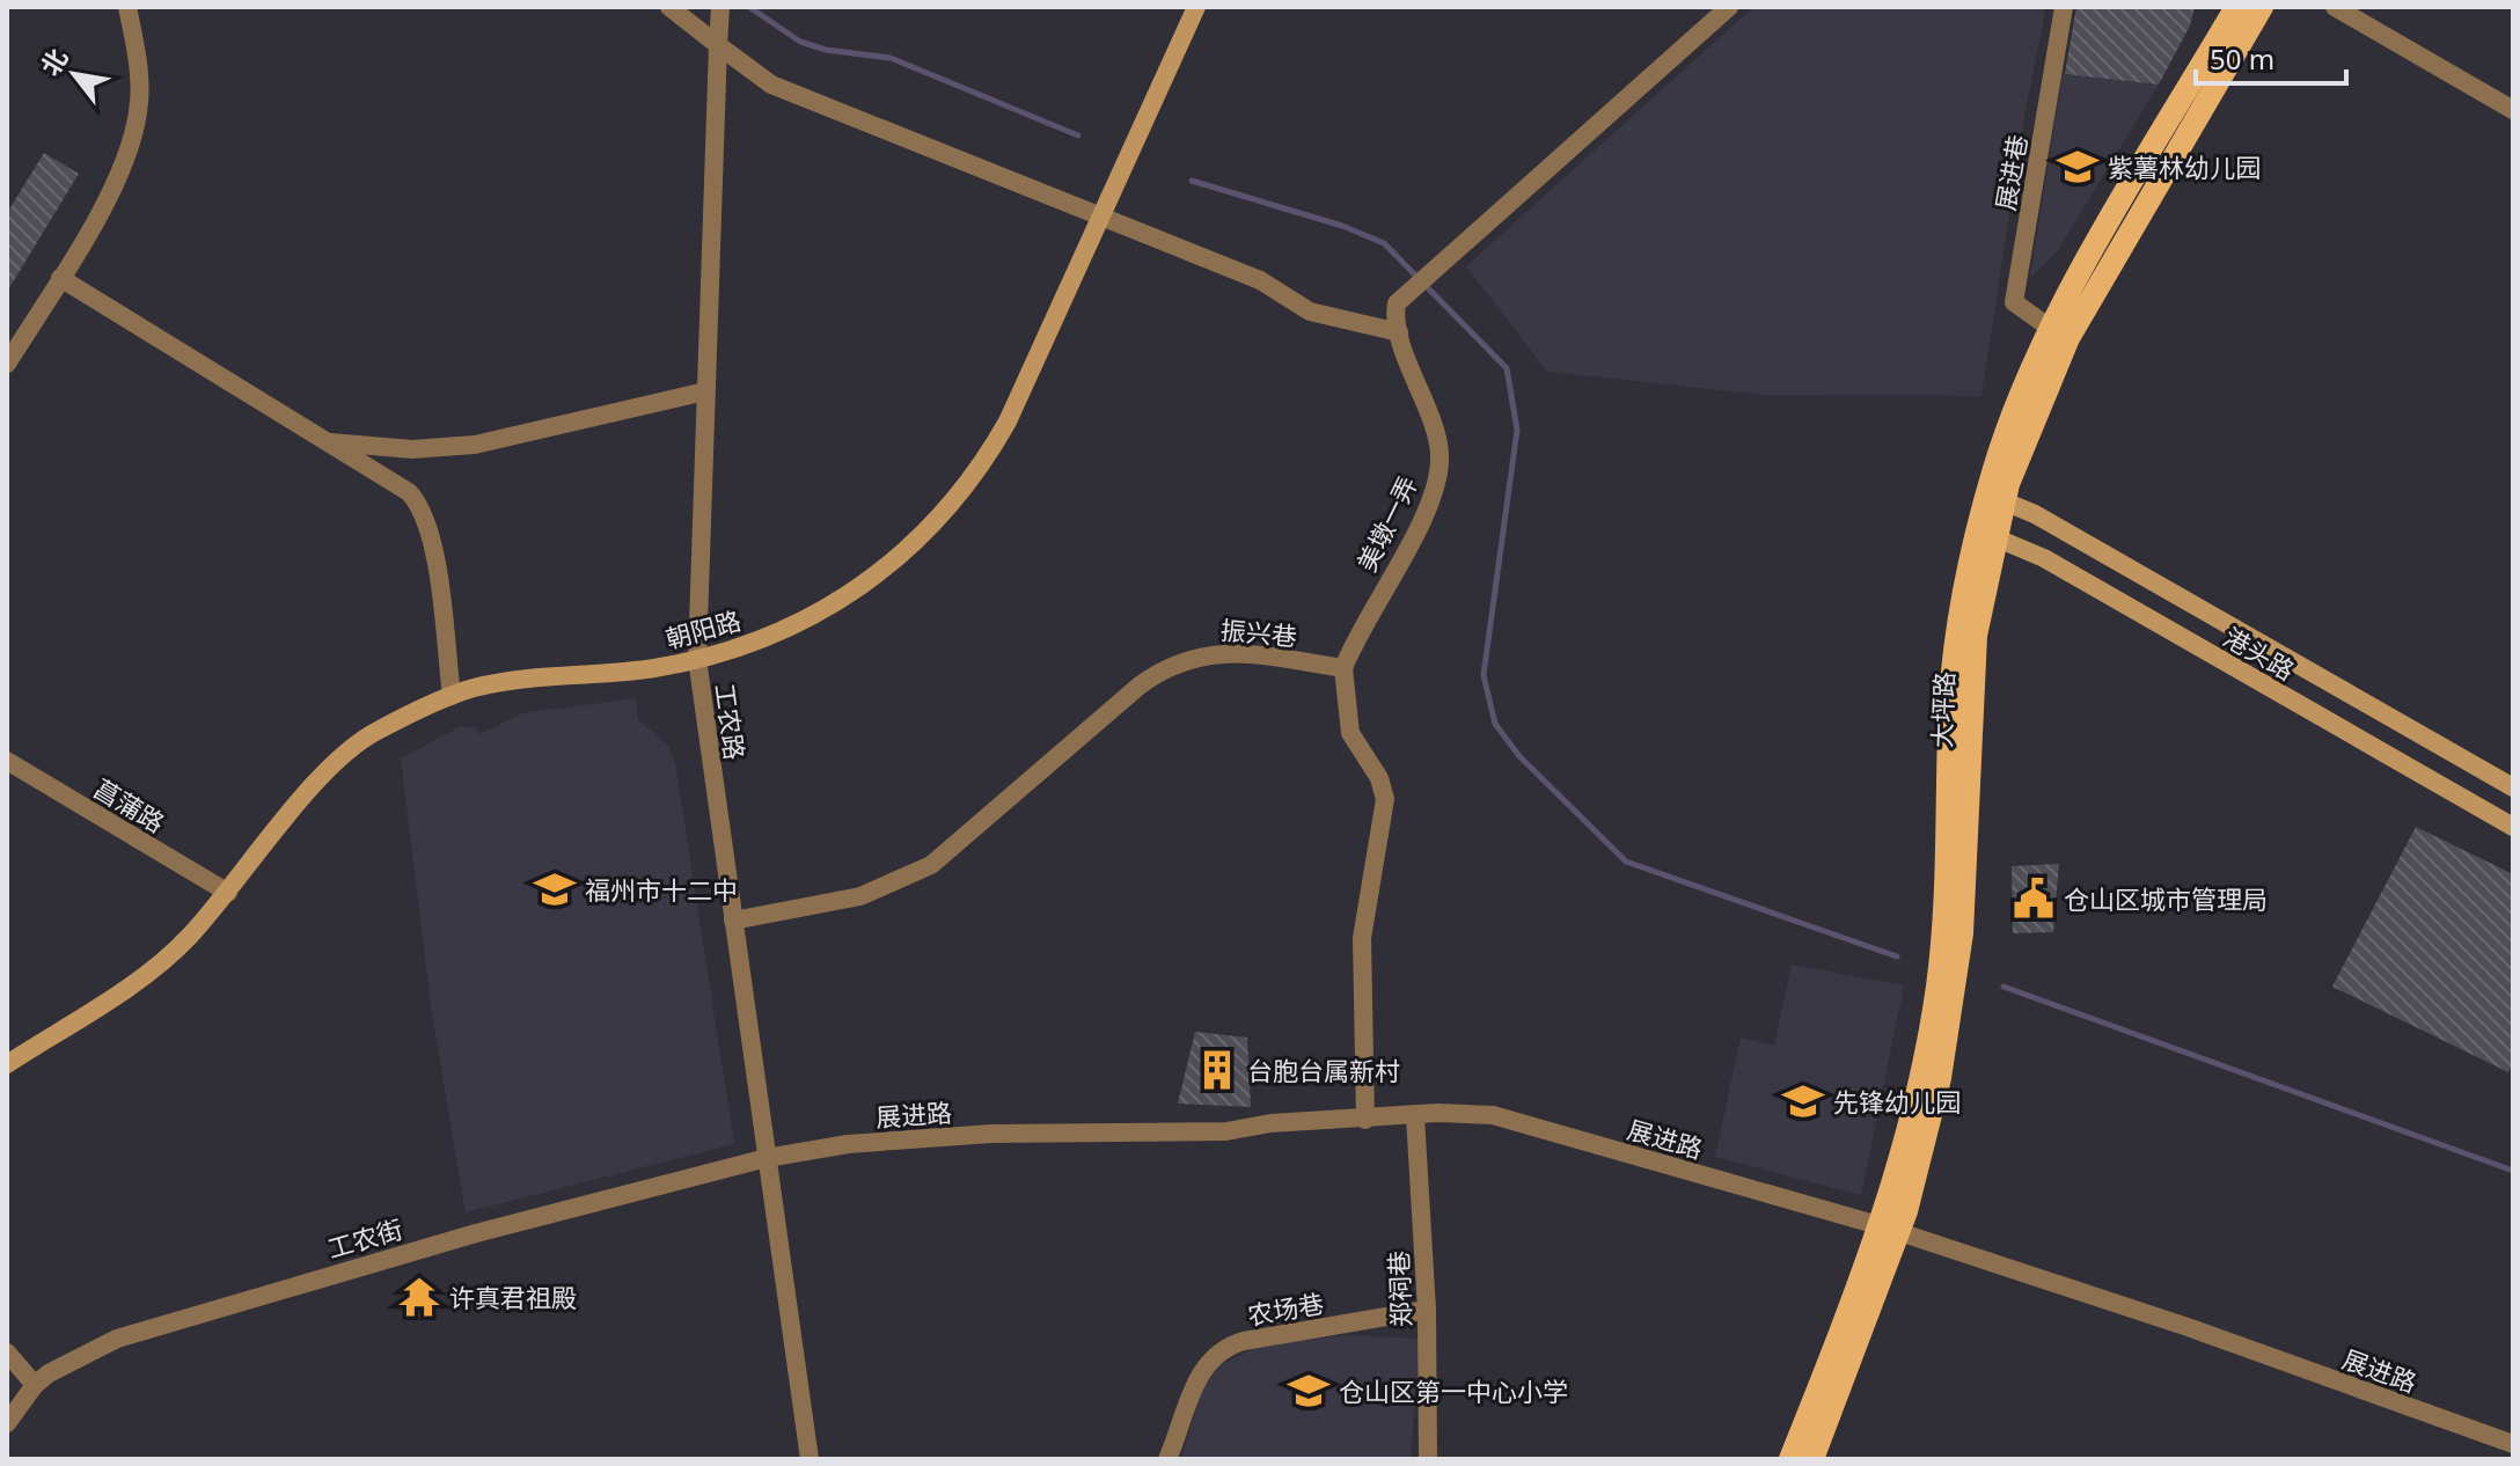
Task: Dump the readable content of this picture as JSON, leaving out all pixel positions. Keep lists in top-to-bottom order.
{
  "streets": {
    "main road": ["朝阳路", "港头路", "大坪路"],
    "street": [
      "展进巷",
      "美墩一弄",
      "振兴巷",
      "工农路",
      "菖蒲路",
      "展进路",
      "工农街",
      "郑祠巷",
      "农场巷"
    ]
  },
  "crossings": [
    ["美墩一弄", "振兴巷"],
    ["朝阳路", "工农路"],
    ["朝阳路", "菖蒲路"],
    ["振兴巷", "工农路"],
    ["港头路", "大坪路"],
    ["大坪路", "展进路"],
    ["工农路", "展进路"],
    ["工农路", "工农街"],
    ["展进路", "工农街"],
    ["展进路", "郑祠巷"],
    ["郑祠巷", "农场巷"]
  ],
  "places": {
    "school or university": [
      "紫薯林幼儿园",
      "福州市十二中",
      "先锋幼儿园",
      "仓山区第一中心小学"
    ],
    "public building": ["仓山区城市管理局"],
    "building": ["台胞台属新村"],
    "temple": ["许真君祖殿"]
  },
  "scale_bar": "50 m",
  "north": "top left"
}
